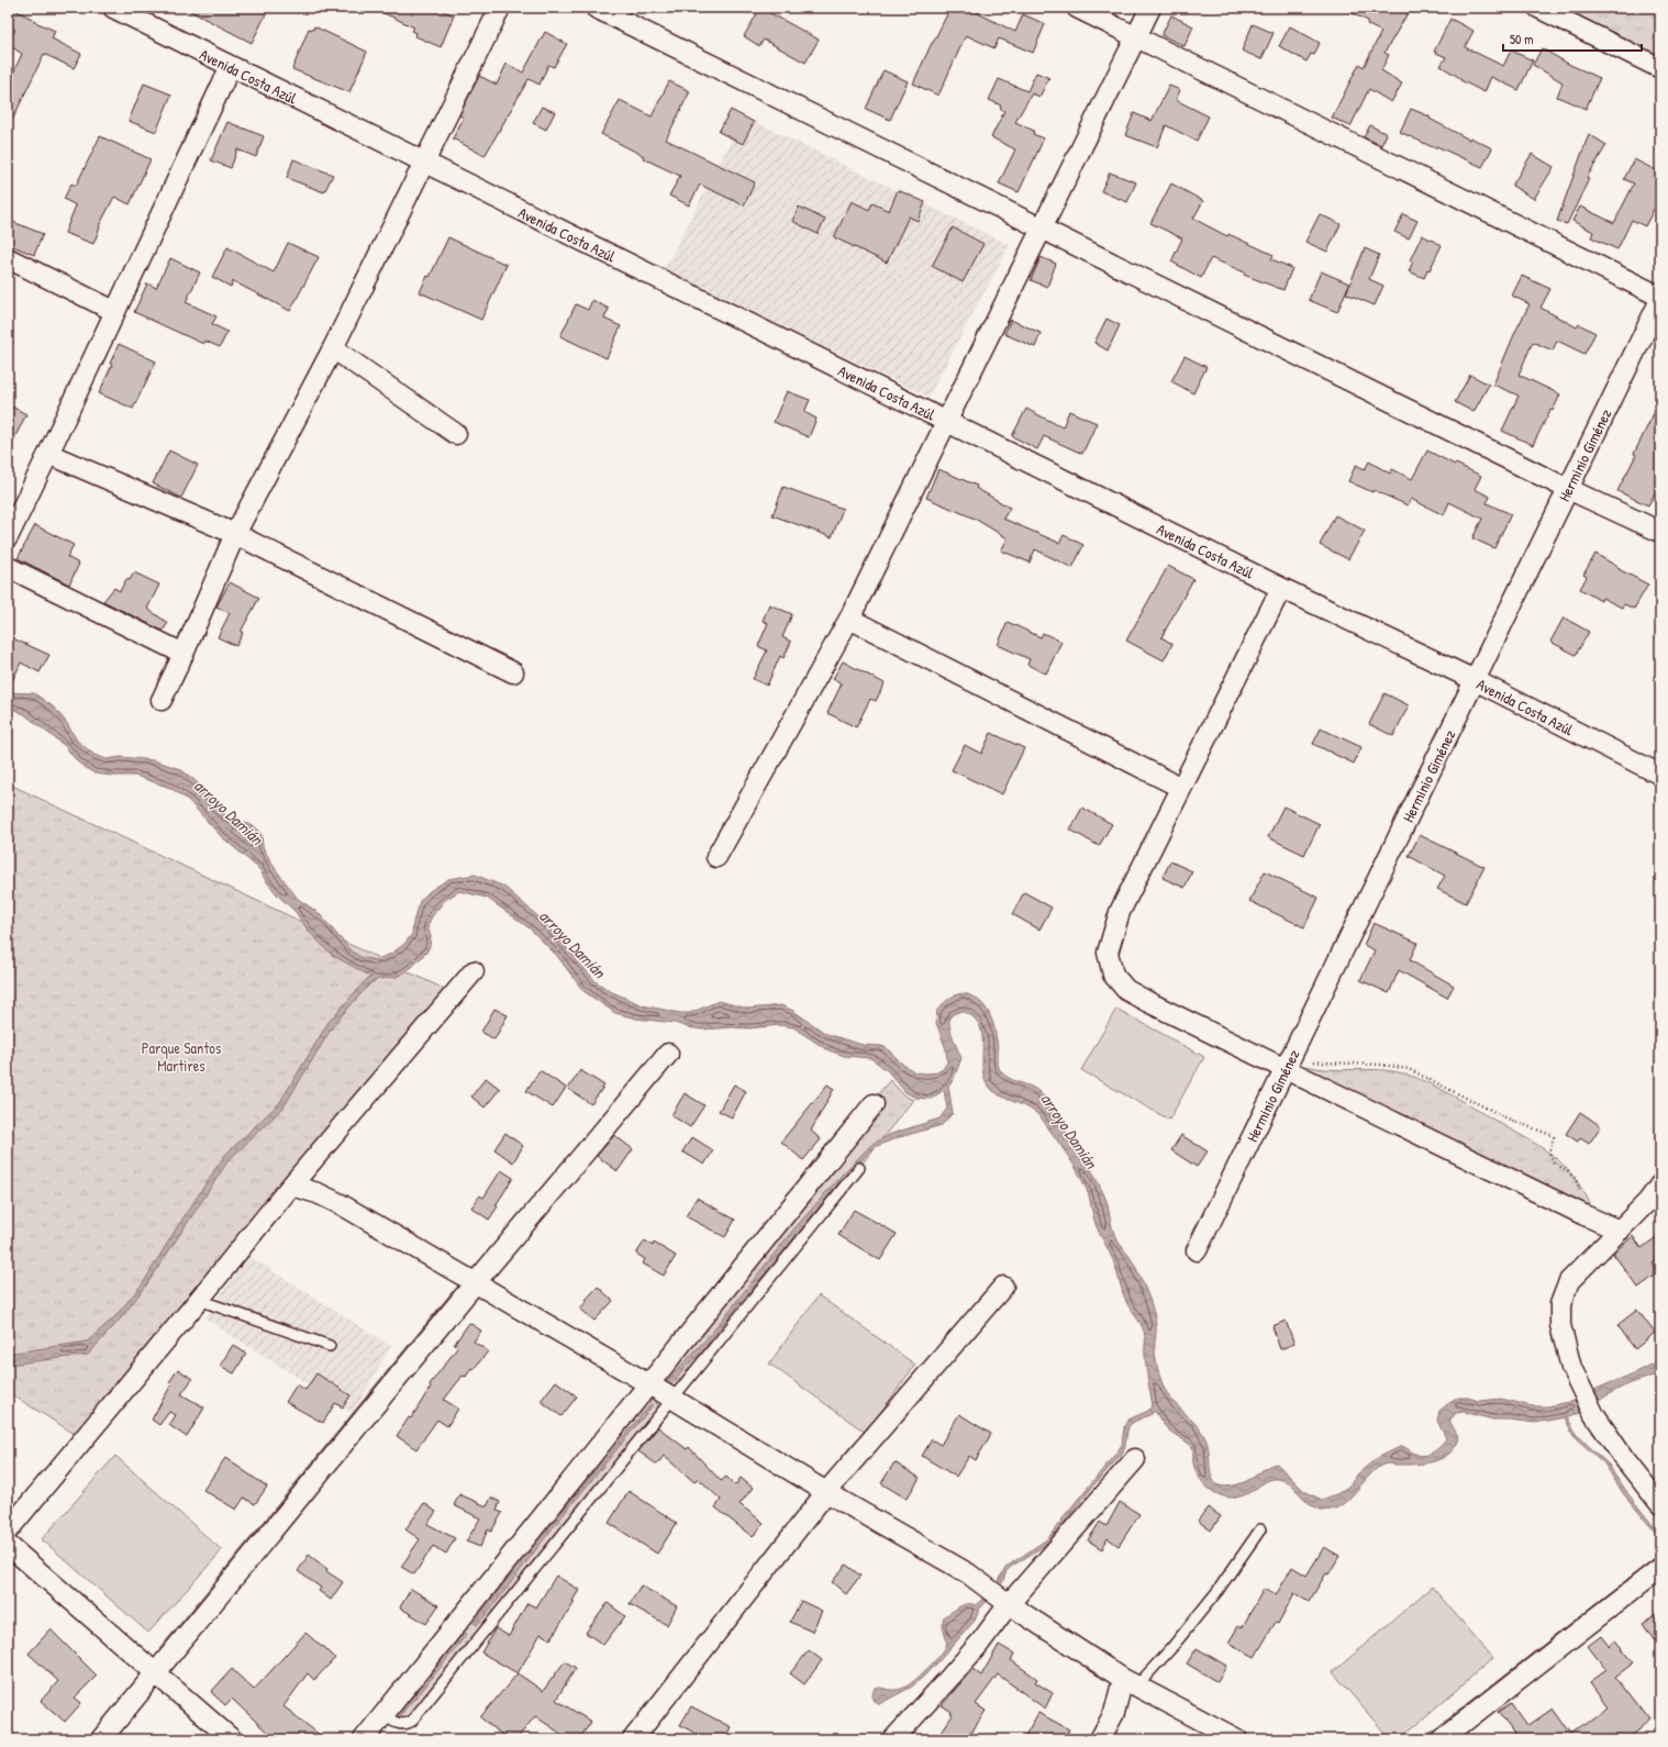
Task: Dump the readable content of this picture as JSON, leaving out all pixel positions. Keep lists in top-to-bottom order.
{
  "streets": {
    "street": ["Avenida Costa Azúl", "Herminio Giménez"]
  },
  "crossings": [
    ["Avenida Costa Azúl", "Herminio Giménez"]
  ],
  "water": ["arroyo Damián"],
  "parks": ["Parque Santos Martires"],
  "scale_bar": "50 m"
}
